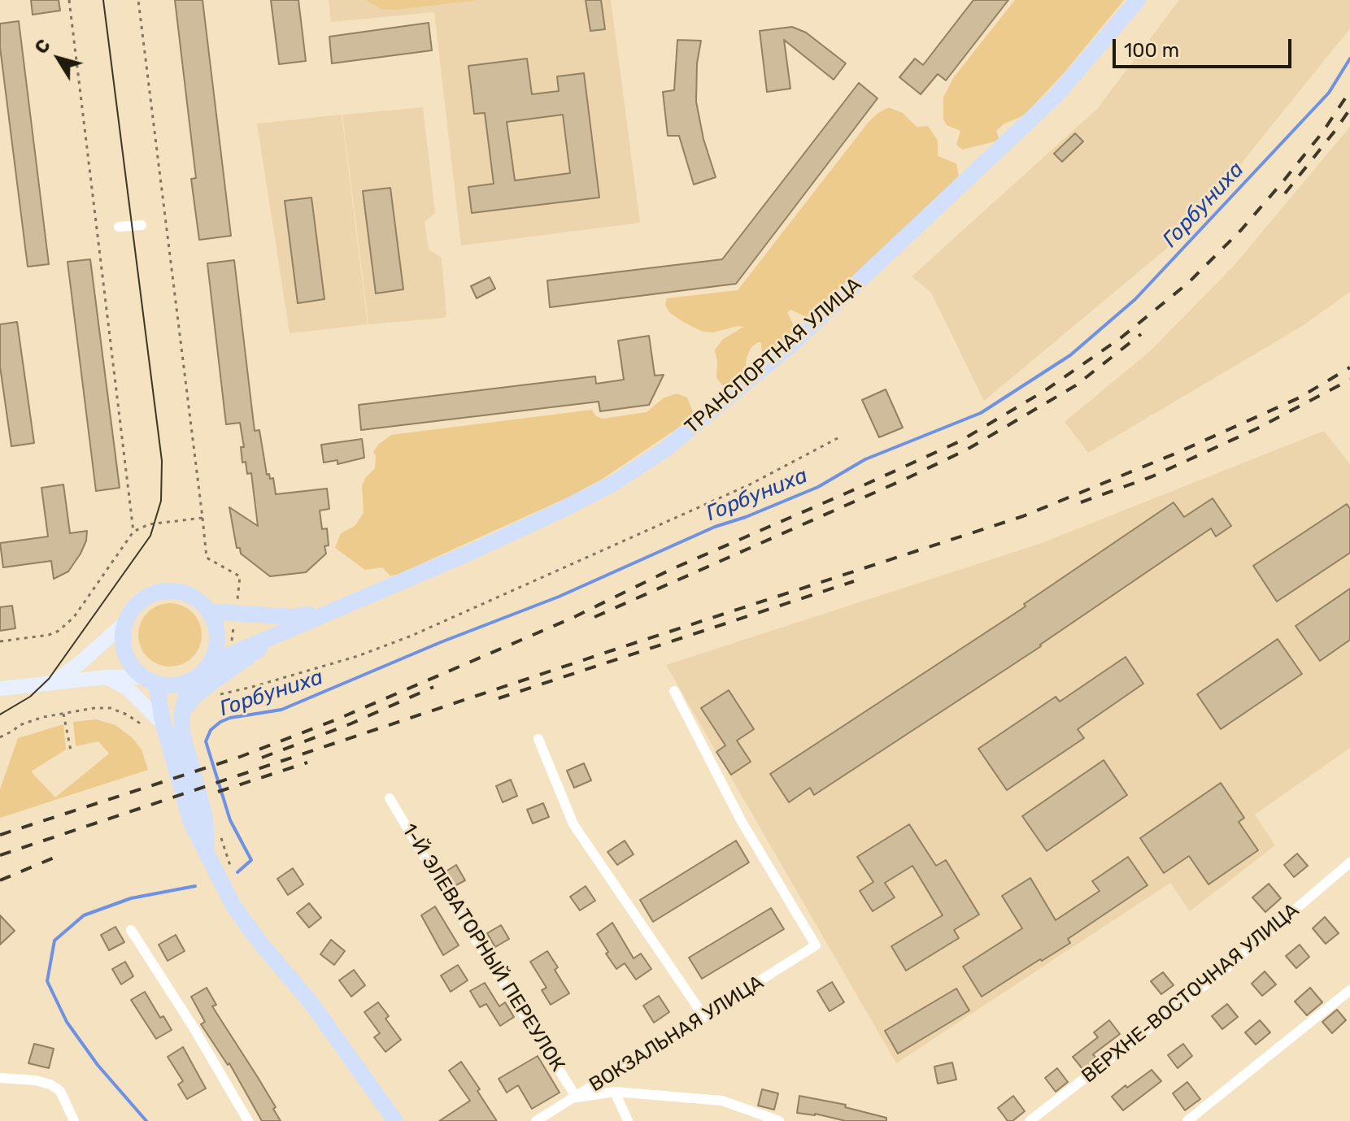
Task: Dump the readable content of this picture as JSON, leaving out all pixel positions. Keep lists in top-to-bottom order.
{
  "streets": {
    "main road": ["ТРАНСПОРТНАЯ УЛИЦА"],
    "street": ["1-Й ЭЛЕВАТОРНЫЙ ПЕРЕУЛОК", "ВЕРХНЕ-ВОСТОЧНАЯ УЛИЦА", "ВОКЗАЛЬНАЯ УЛИЦА"]
  },
  "crossings": [
    ["1-Й ЭЛЕВАТОРНЫЙ ПЕРЕУЛОК", "ВОКЗАЛЬНАЯ УЛИЦА"]
  ],
  "water": ["Горбуниха"],
  "scale_bar": "100 m",
  "north": "top left"
}
